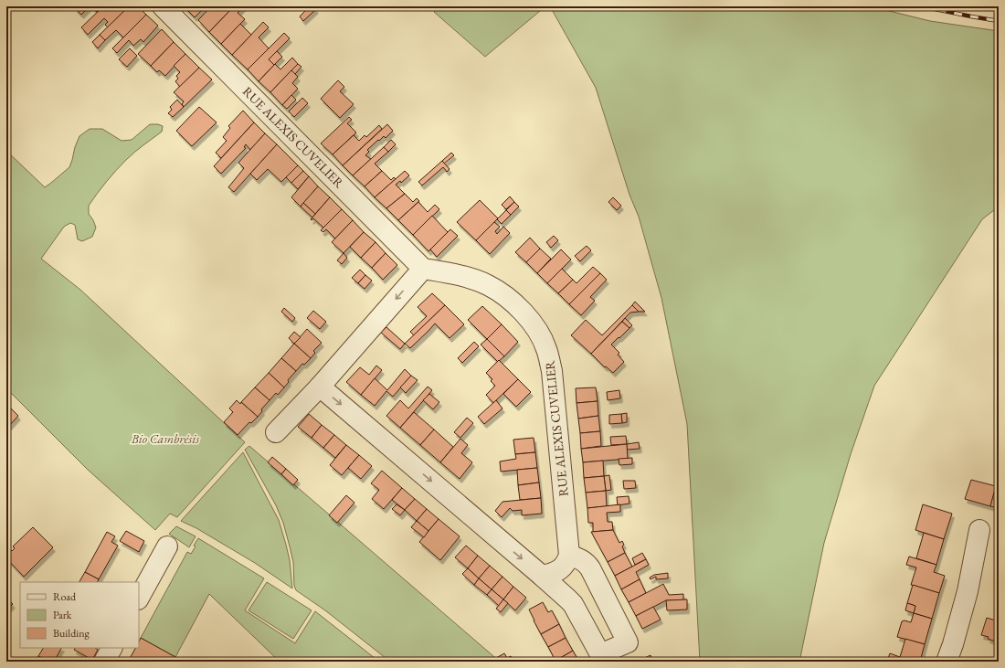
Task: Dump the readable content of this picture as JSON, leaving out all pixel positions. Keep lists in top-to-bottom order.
{
  "streets": {
    "street": ["RUE ALEXIS CUVELIER"]
  },
  "parks": ["Bio Cambrésis"],
  "legend": ["Road", "Park", "Building"]
}
